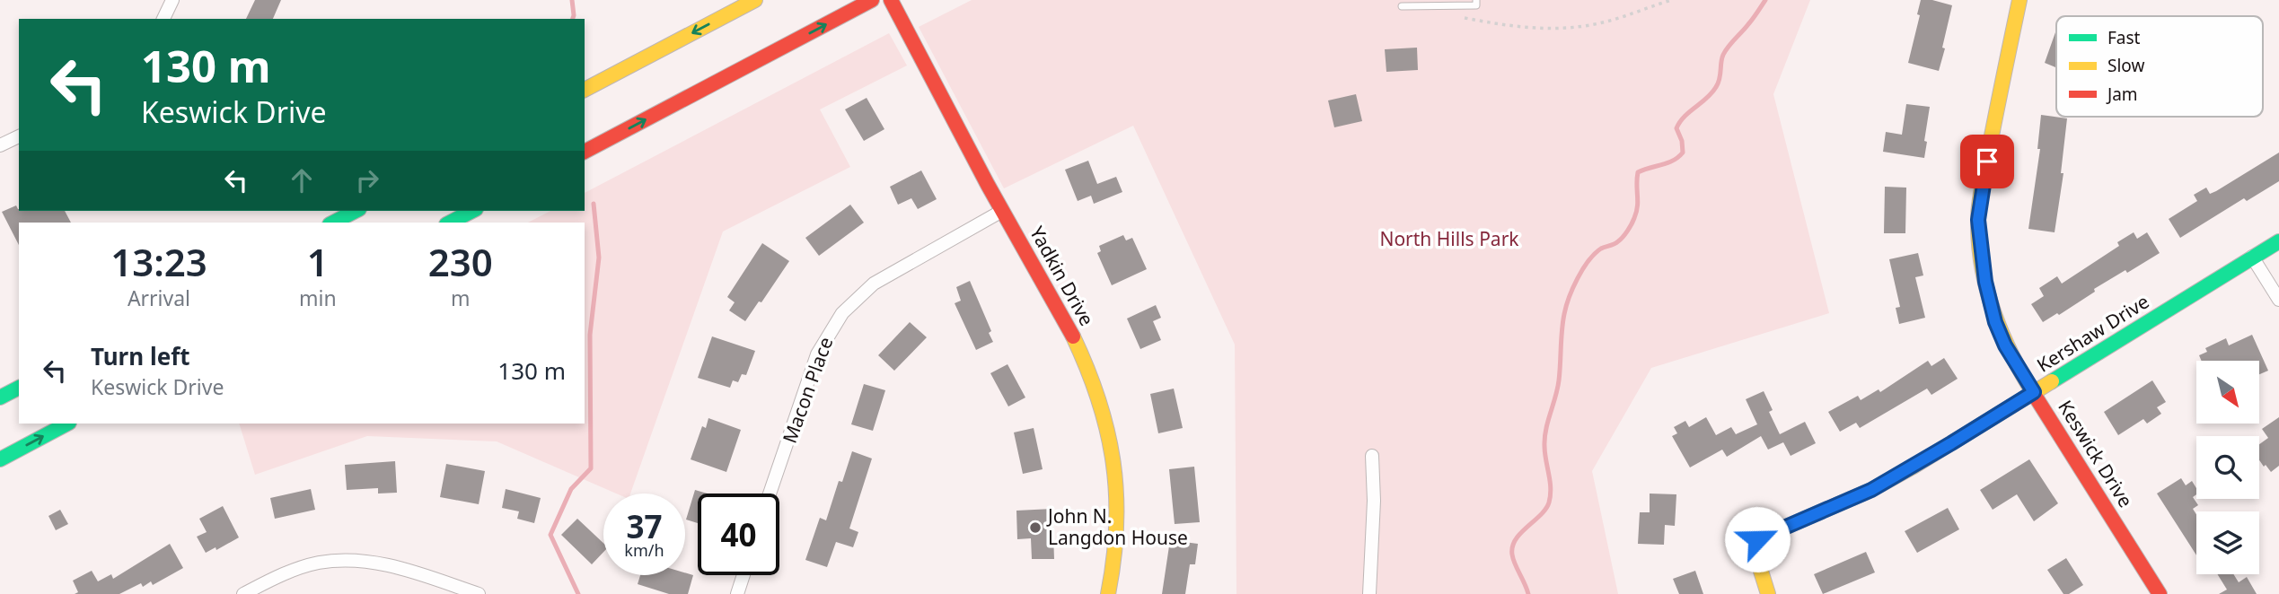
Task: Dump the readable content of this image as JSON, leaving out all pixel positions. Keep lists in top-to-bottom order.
{
  "streets": {
    "main road": ["Yadkin Drive", "Kershaw Drive", "Keswick Drive"],
    "street": ["Macon Place"]
  },
  "crossings": [
    ["Yadkin Drive", "Macon Place"],
    ["Kershaw Drive", "Keswick Drive"]
  ],
  "parks": ["North Hills Park"],
  "places": ["John N. Langdon House"],
  "legend": ["Fast", "Slow", "Jam"],
  "north": "bottom right",
  "page": {
    "turn": ["130 m", "Keswick Drive"],
    "eta": [
      "13:23",
      "Arrival",
      "1",
      "min",
      "230",
      "m"
    ],
    "list": [
      {
        "name": "Turn left",
        "note": "Keswick Drive",
        "value": "130 m"
      }
    ],
    "speed": "37 km/h",
    "limit": "40"
  }
}
